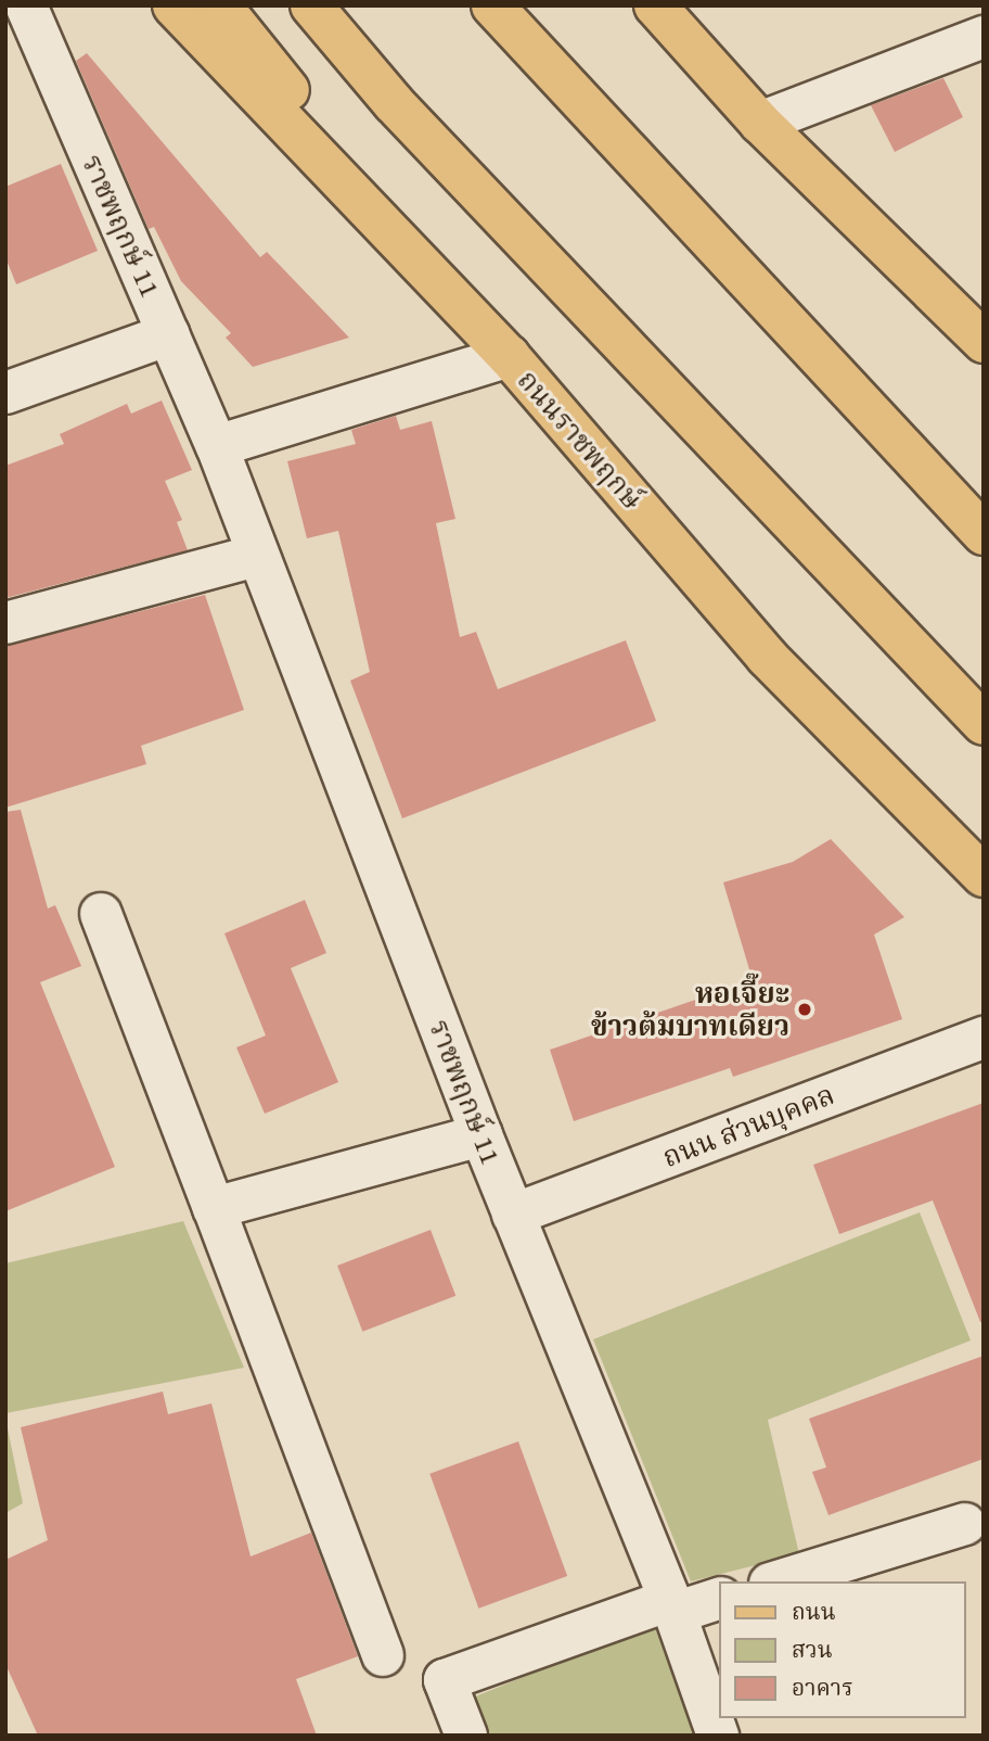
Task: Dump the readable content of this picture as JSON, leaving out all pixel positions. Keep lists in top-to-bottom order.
{
  "streets": {
    "main road": ["ถนนราชพฤกษ์"],
    "street": ["ราชพฤกษ์ 11", "ถนน ส่วนบุคคล"]
  },
  "crossings": [
    ["ราชพฤกษ์ 11", "ถนน ส่วนบุคคล"]
  ],
  "places": ["หอเจี๊ยะ ข้าวต้มบาทเดียว"],
  "legend": ["ถนน", "สวน", "อาคาร"]
}
